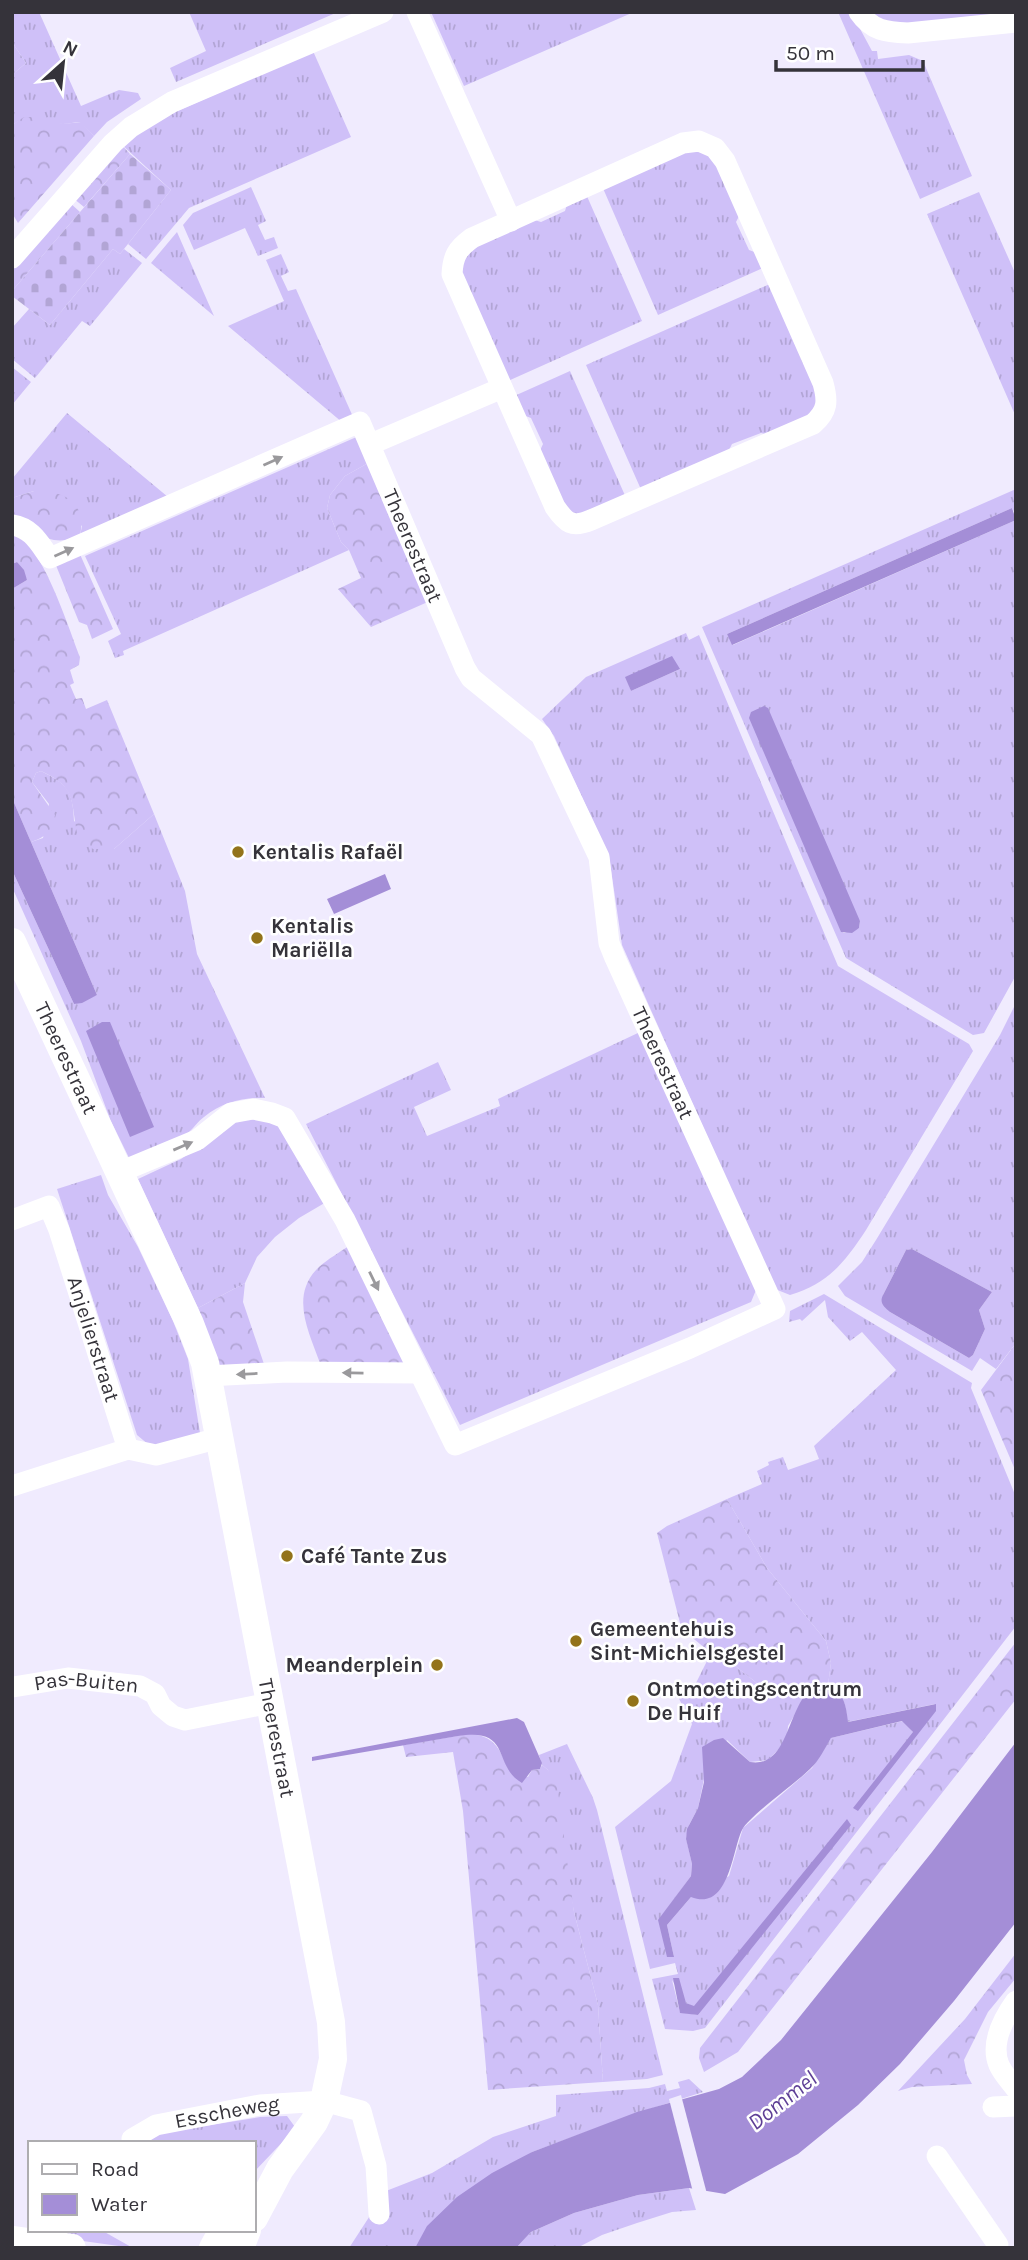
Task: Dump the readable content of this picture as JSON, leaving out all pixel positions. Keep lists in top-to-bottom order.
{
  "streets": {
    "main road": ["Theerestraat"],
    "street": ["Anjelierstraat", "Pas-Buiten", "Esscheweg"]
  },
  "crossings": [
    ["Theerestraat", "Pas-Buiten"],
    ["Theerestraat", "Esscheweg"]
  ],
  "water": ["Dommel"],
  "places": [
    "Kentalis Rafaël",
    "Kentalis Mariëlla",
    "Café Tante Zus",
    "Gemeentehuis Sint-Michielsgestel",
    "Meanderplein",
    "Ontmoetingscentrum De Huif"
  ],
  "legend": ["Road", "Water"],
  "scale_bar": "50 m",
  "north": "top right"
}
